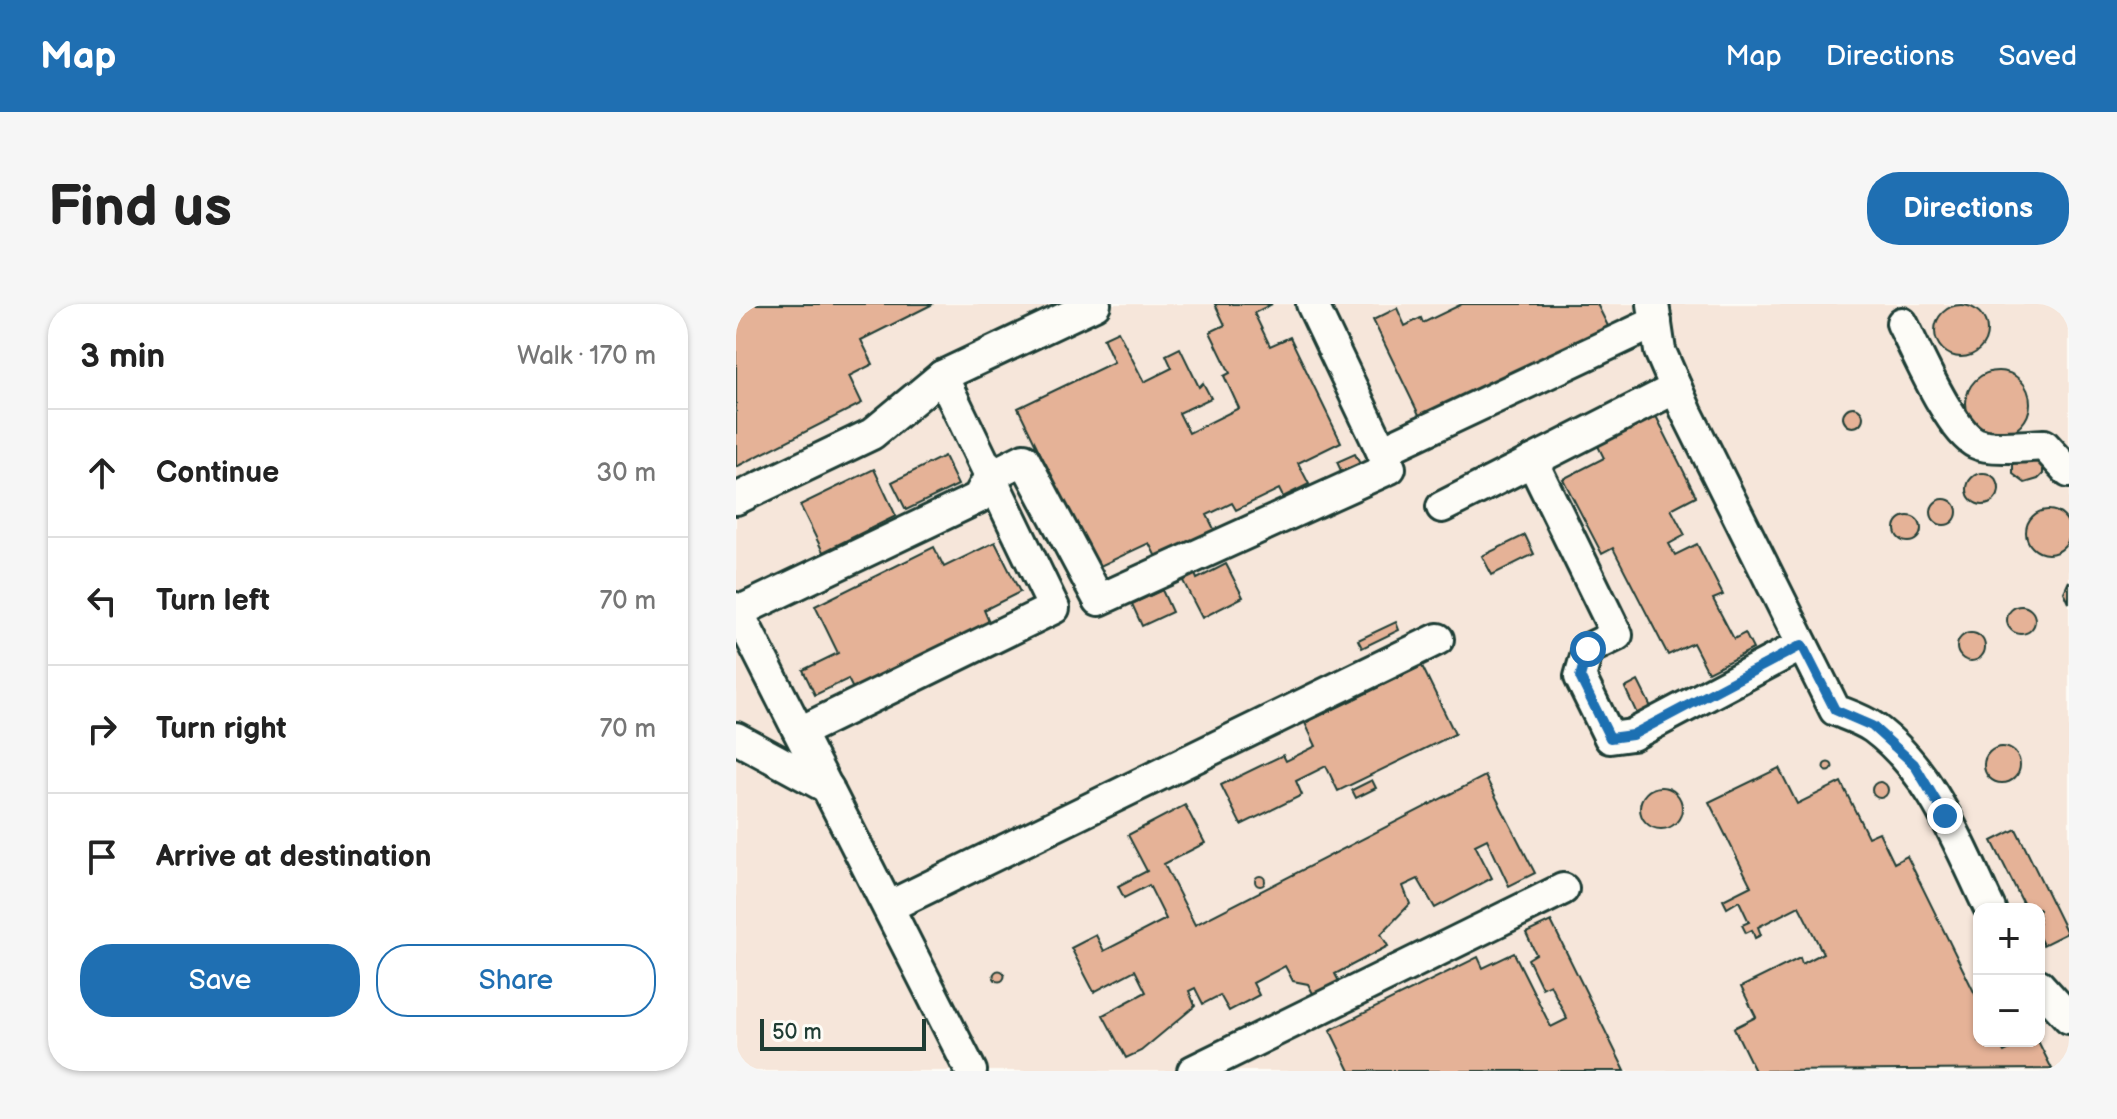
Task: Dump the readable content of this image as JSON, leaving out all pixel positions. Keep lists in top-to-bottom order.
{
  "scale_bar": "50 m",
  "page": {
    "header": "Map",
    "nav": ["Map", "Directions", "Saved"],
    "buttons": [
      "Directions",
      ["Save", "Share"]
    ],
    "title": "Find us",
    "heading": ["3 min", "Walk · 170 m"],
    "list": [
      ["Continue", "30 m"],
      ["Turn left", "70 m"],
      ["Turn right", "70 m"],
      "Arrive at destination"
    ],
    "map_buttons": ["+", "−"],
    "scale": "50 m"
  }
}
